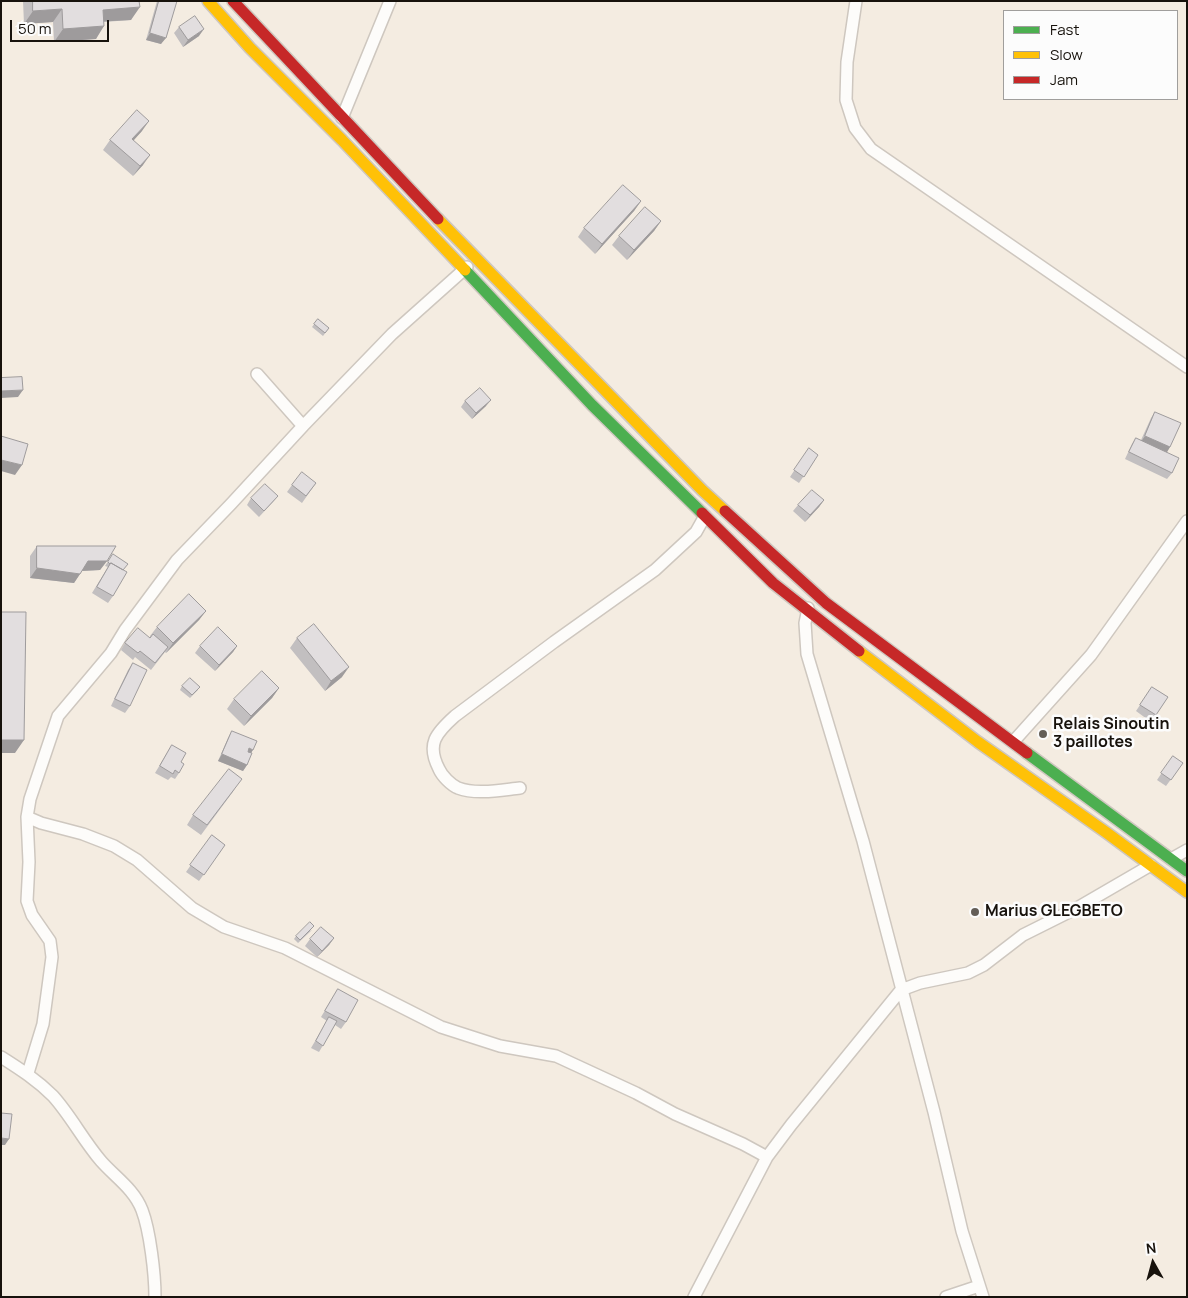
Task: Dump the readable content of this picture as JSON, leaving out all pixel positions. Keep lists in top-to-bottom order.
{
  "places": ["Relais Sinoutin 3 paillotes", "Marius GLEGBETO"],
  "legend": ["Fast", "Slow", "Jam"],
  "scale_bar": "50 m",
  "north": "top"
}
